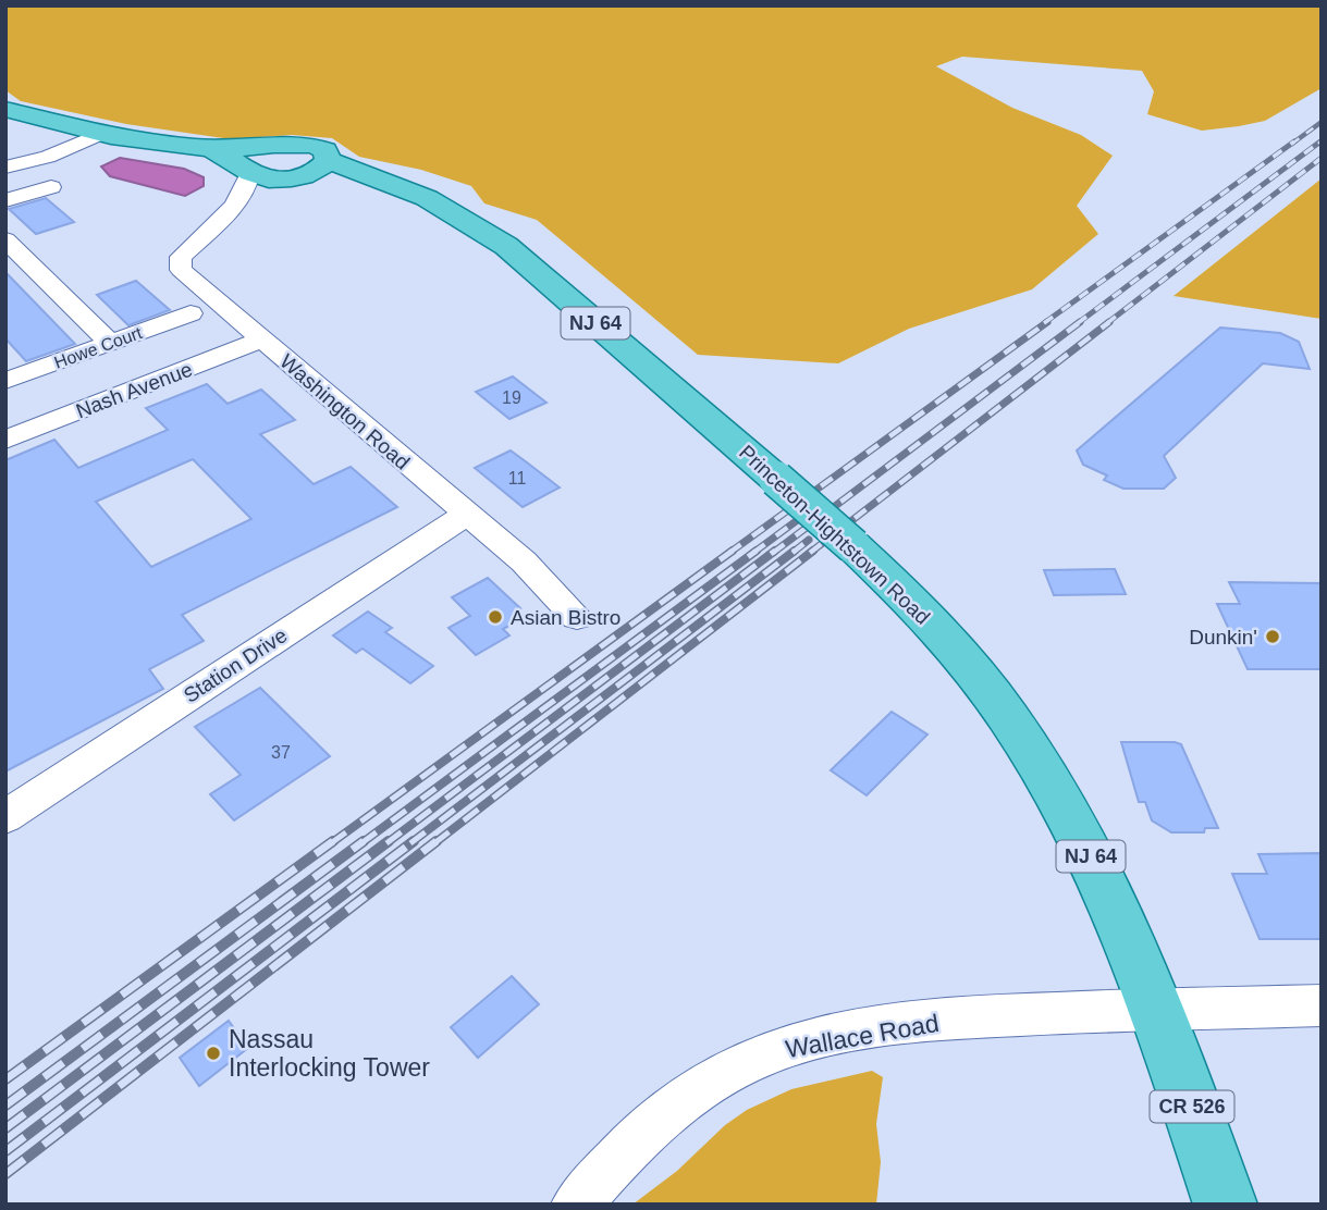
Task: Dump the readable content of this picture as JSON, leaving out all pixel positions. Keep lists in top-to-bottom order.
{
  "streets": {
    "main road": ["NJ 64", "Princeton-Hightstown Road", "CR 526"],
    "street": [
      "Howe Court",
      "Nash Avenue",
      "Washington Road",
      "Station Drive",
      "Wallace Road"
    ]
  },
  "crossings": [
    ["Nash Avenue", "Washington Road"],
    ["Washington Road", "Princeton-Hightstown Road"],
    ["Washington Road", "Station Drive"],
    ["Princeton-Hightstown Road", "Wallace Road"]
  ],
  "places": ["Asian Bistro", "Dunkin'", "Nassau Interlocking Tower"],
  "house_numbers": ["19", "11", "37"]
}
